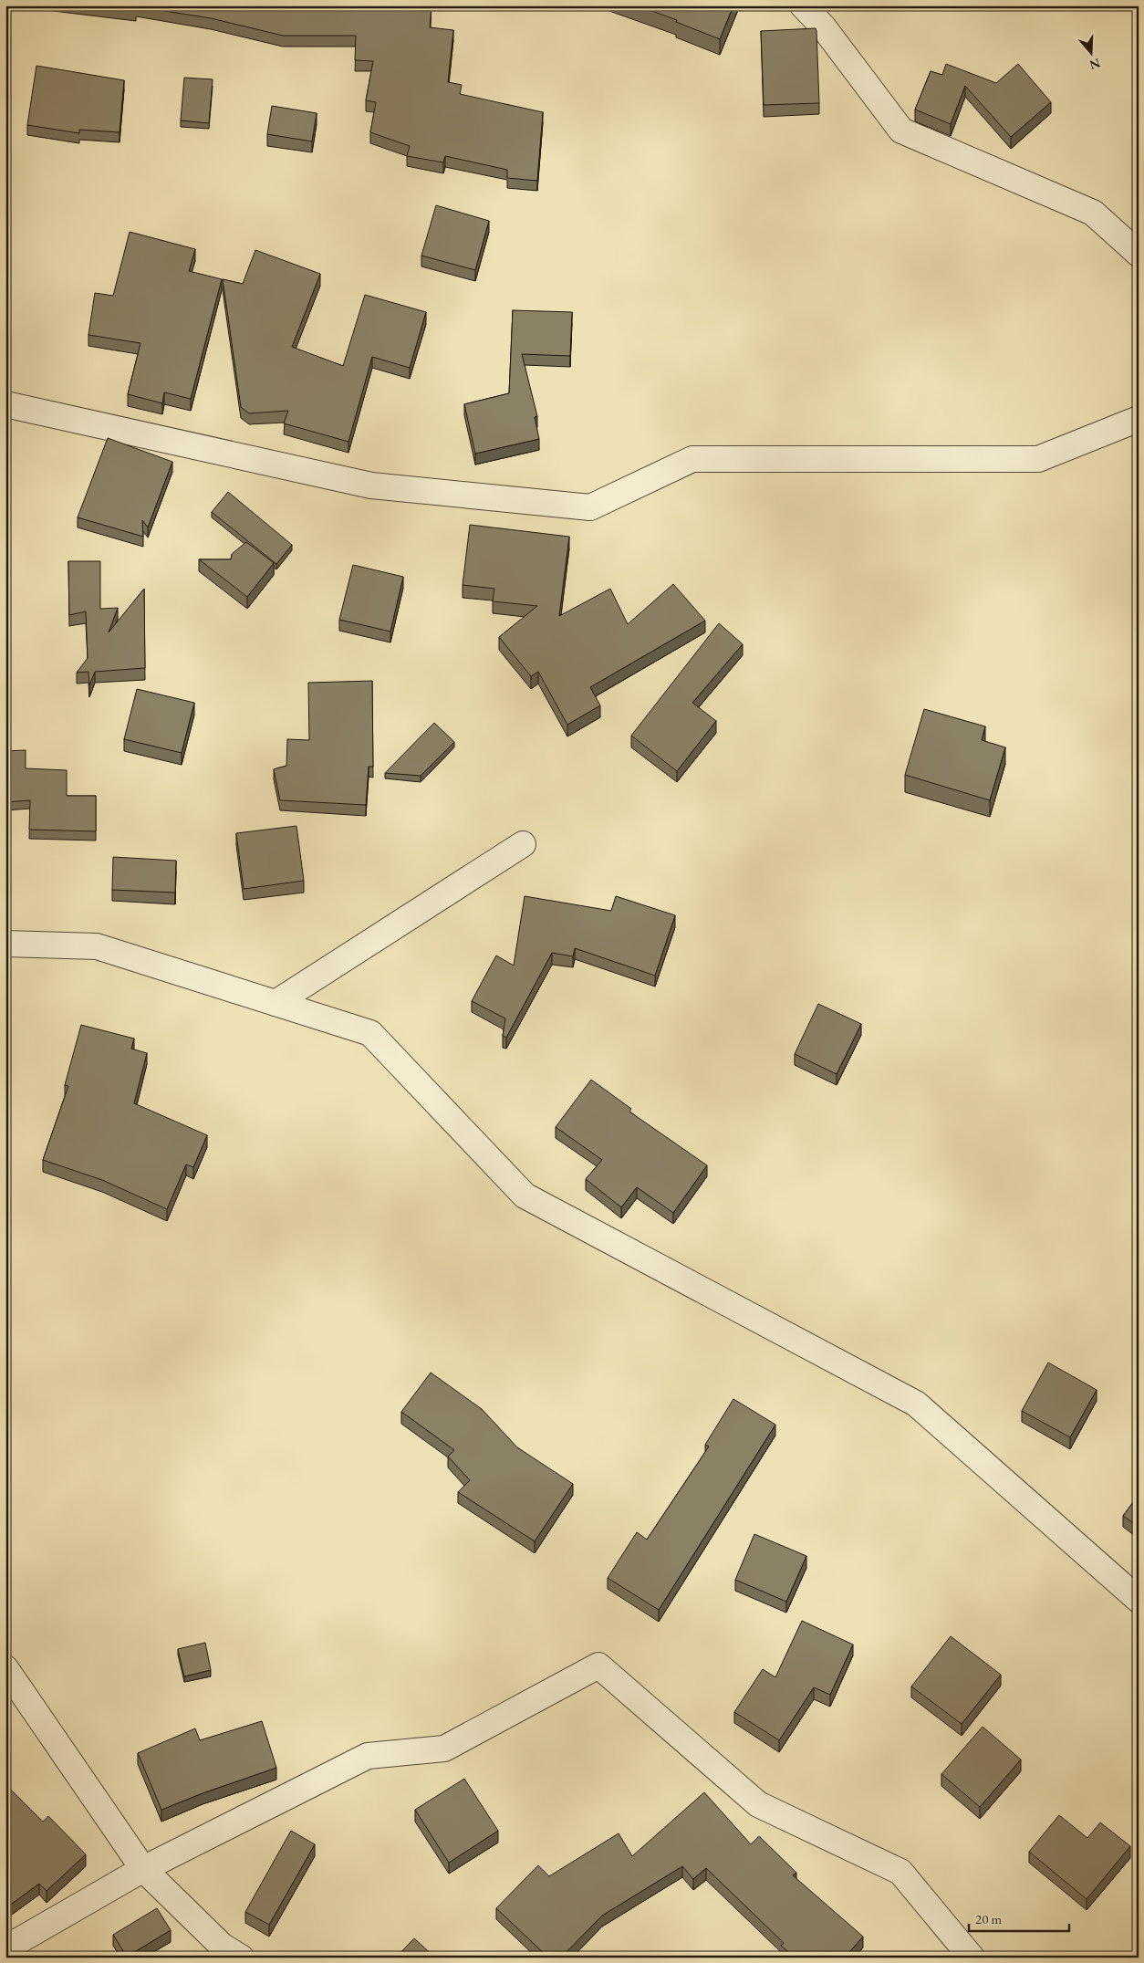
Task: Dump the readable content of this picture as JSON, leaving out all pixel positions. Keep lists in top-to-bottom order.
{
  "scale_bar": "20 m",
  "north": "bottom"
}
